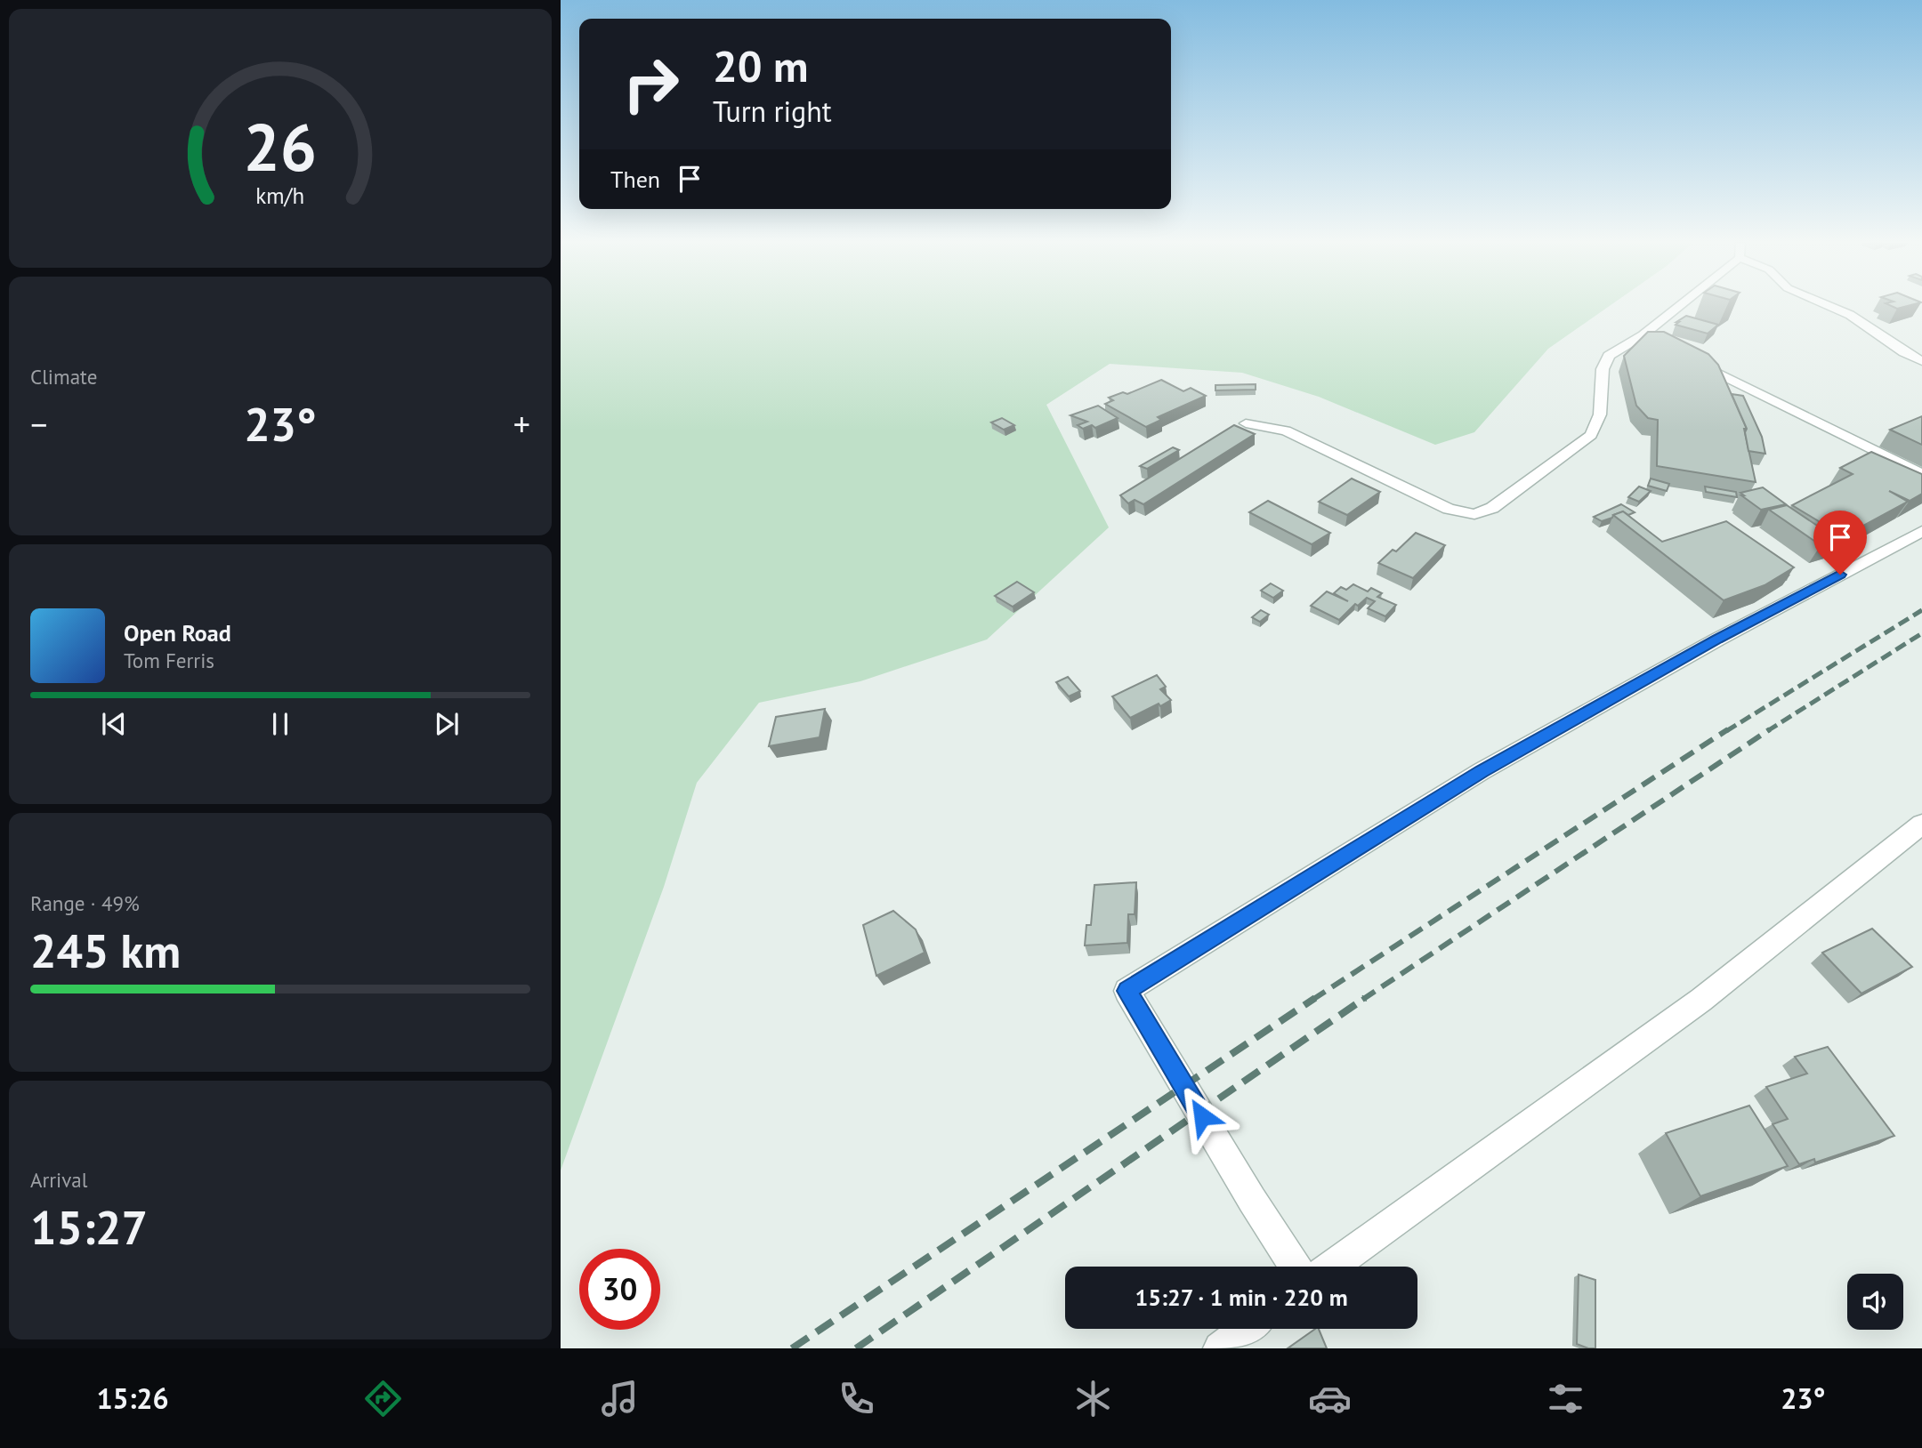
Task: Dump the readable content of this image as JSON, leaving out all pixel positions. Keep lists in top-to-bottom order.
{
  "page": {
    "turn": ["20 m", "Turn right"],
    "then": "Then",
    "tile": [
      "Climate",
      ["Range · 49%", "245 km"],
      ["Arrival", "15:27"]
    ],
    "heat": ["−", "23°", "+"],
    "song": ["Open Road", "Tom Ferris"],
    "limit": "30",
    "trip": "15:27 · 1 min · 220 m",
    "tabs": ["15:26", "23°"],
    "gauge": ["26", "km/h"]
  }
}
